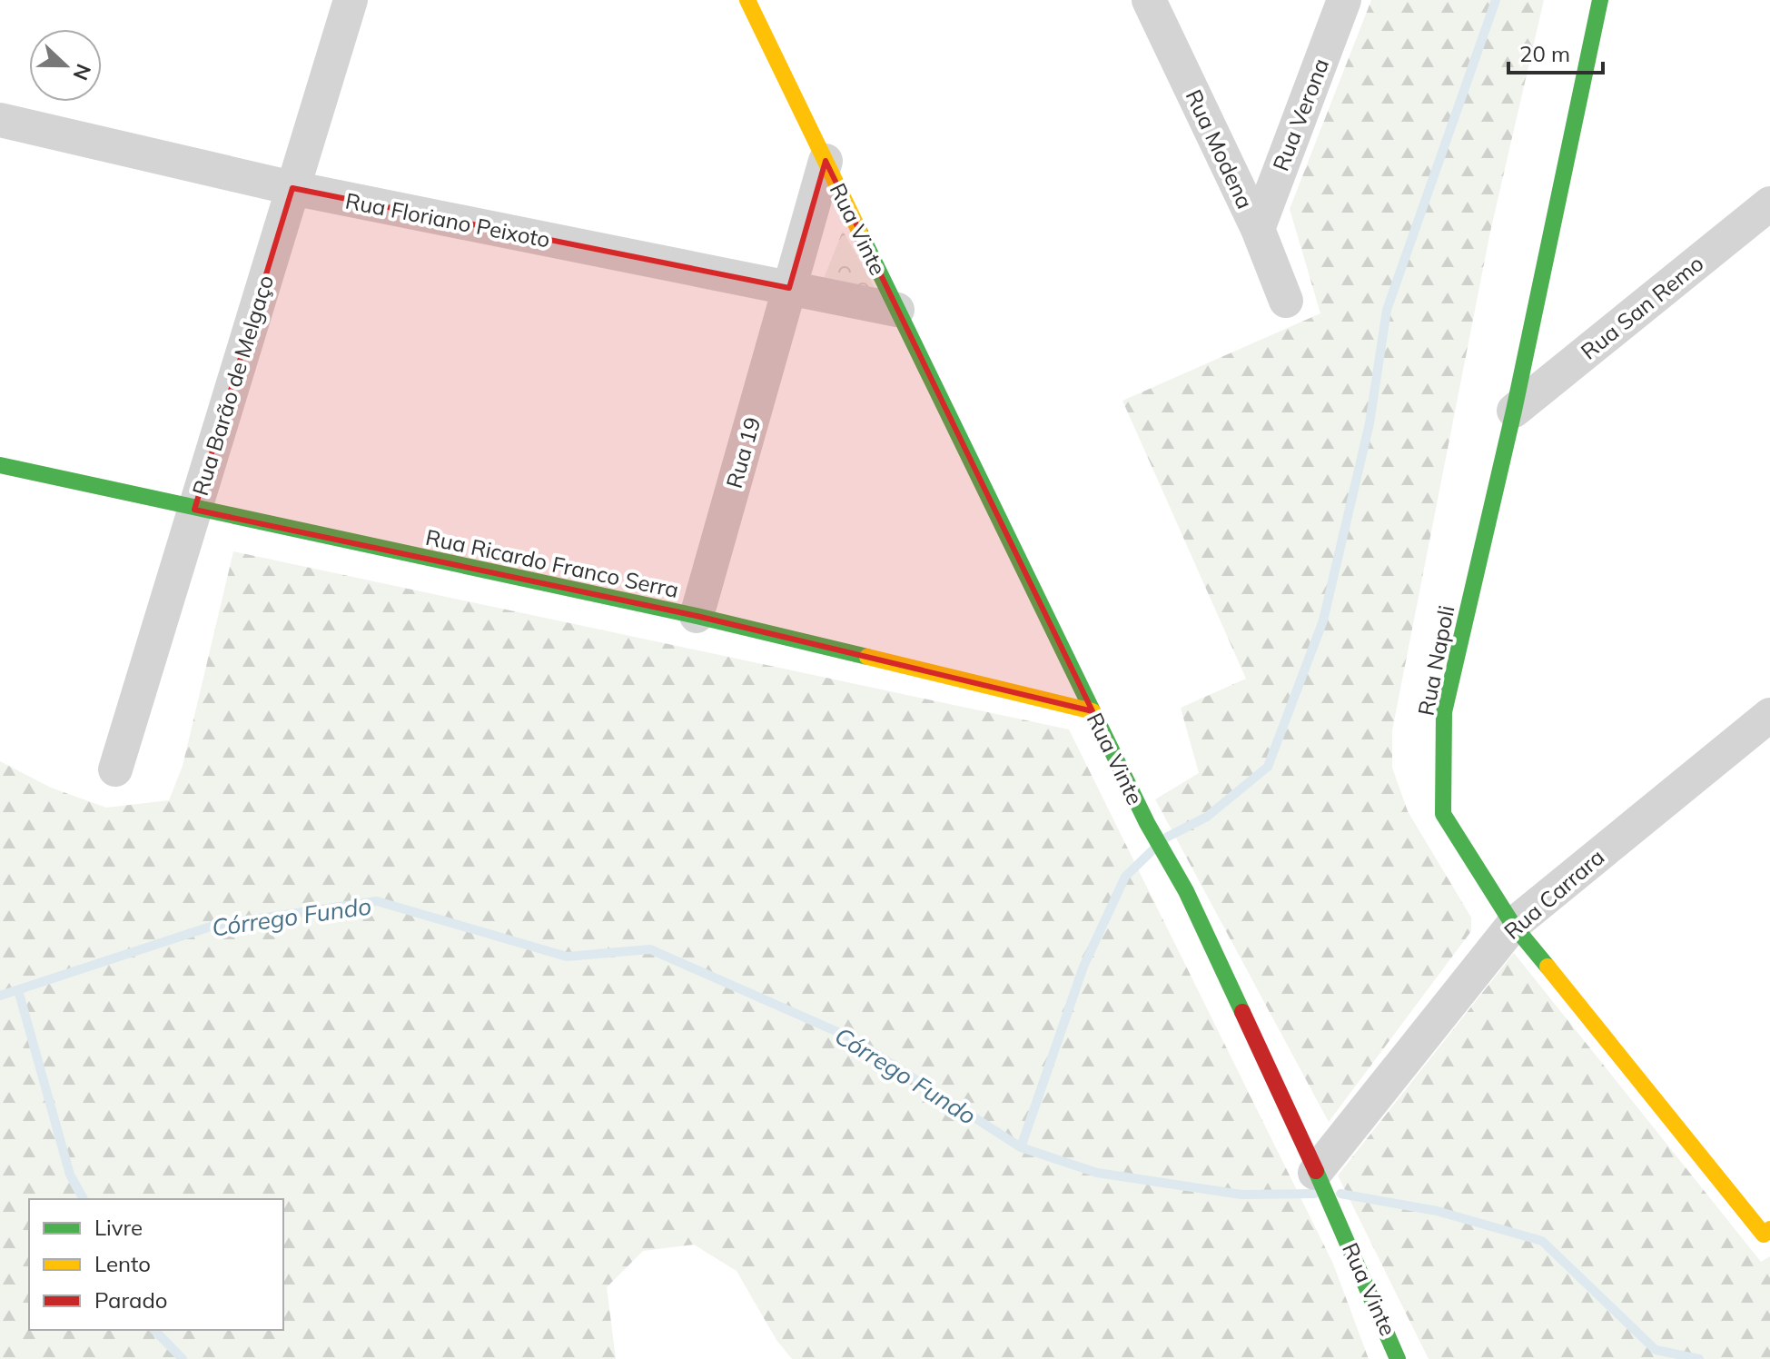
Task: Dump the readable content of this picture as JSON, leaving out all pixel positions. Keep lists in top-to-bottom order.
{
  "streets": {
    "street": [
      "Rua Verona",
      "Rua Modena",
      "Rua Floriano Peixoto",
      "Rua Vinte",
      "Rua San Remo",
      "Rua Barão de Melgaço",
      "Rua 19",
      "Rua Ricardo Franco Serra",
      "Rua Napoli",
      "Rua Carrara"
    ]
  },
  "crossings": [
    ["Rua Verona", "Rua Modena"],
    ["Rua Floriano Peixoto", "Rua Vinte"],
    ["Rua Floriano Peixoto", "Rua Barão de Melgaço"],
    ["Rua Floriano Peixoto", "Rua 19"],
    ["Rua Vinte", "Rua 19"],
    ["Rua Vinte", "Rua Ricardo Franco Serra"],
    ["Rua Vinte", "Rua Carrara"],
    ["Rua San Remo", "Rua Napoli"],
    ["Rua Barão de Melgaço", "Rua Ricardo Franco Serra"],
    ["Rua 19", "Rua Ricardo Franco Serra"],
    ["Rua Napoli", "Rua Carrara"]
  ],
  "water": ["Córrego Fundo"],
  "legend": ["Livre", "Lento", "Parado"],
  "scale_bar": "20 m",
  "north": "right"
}
